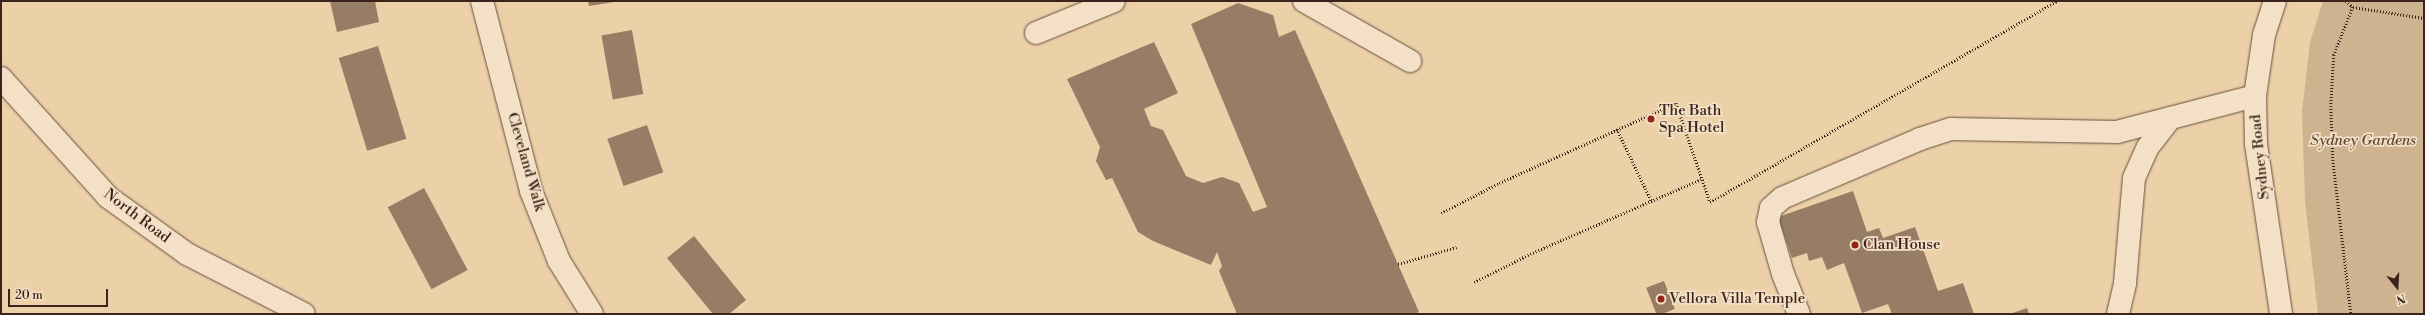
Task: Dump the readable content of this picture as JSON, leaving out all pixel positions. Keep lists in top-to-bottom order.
{
  "streets": {
    "street": ["Sydney Road", "Cleveland Walk", "North Road"]
  },
  "parks": ["Sydney Gardens"],
  "places": ["The Bath Spa Hotel", "Clan House", "Vellora Villa Temple"],
  "scale_bar": "20 m",
  "north": "bottom"
}
